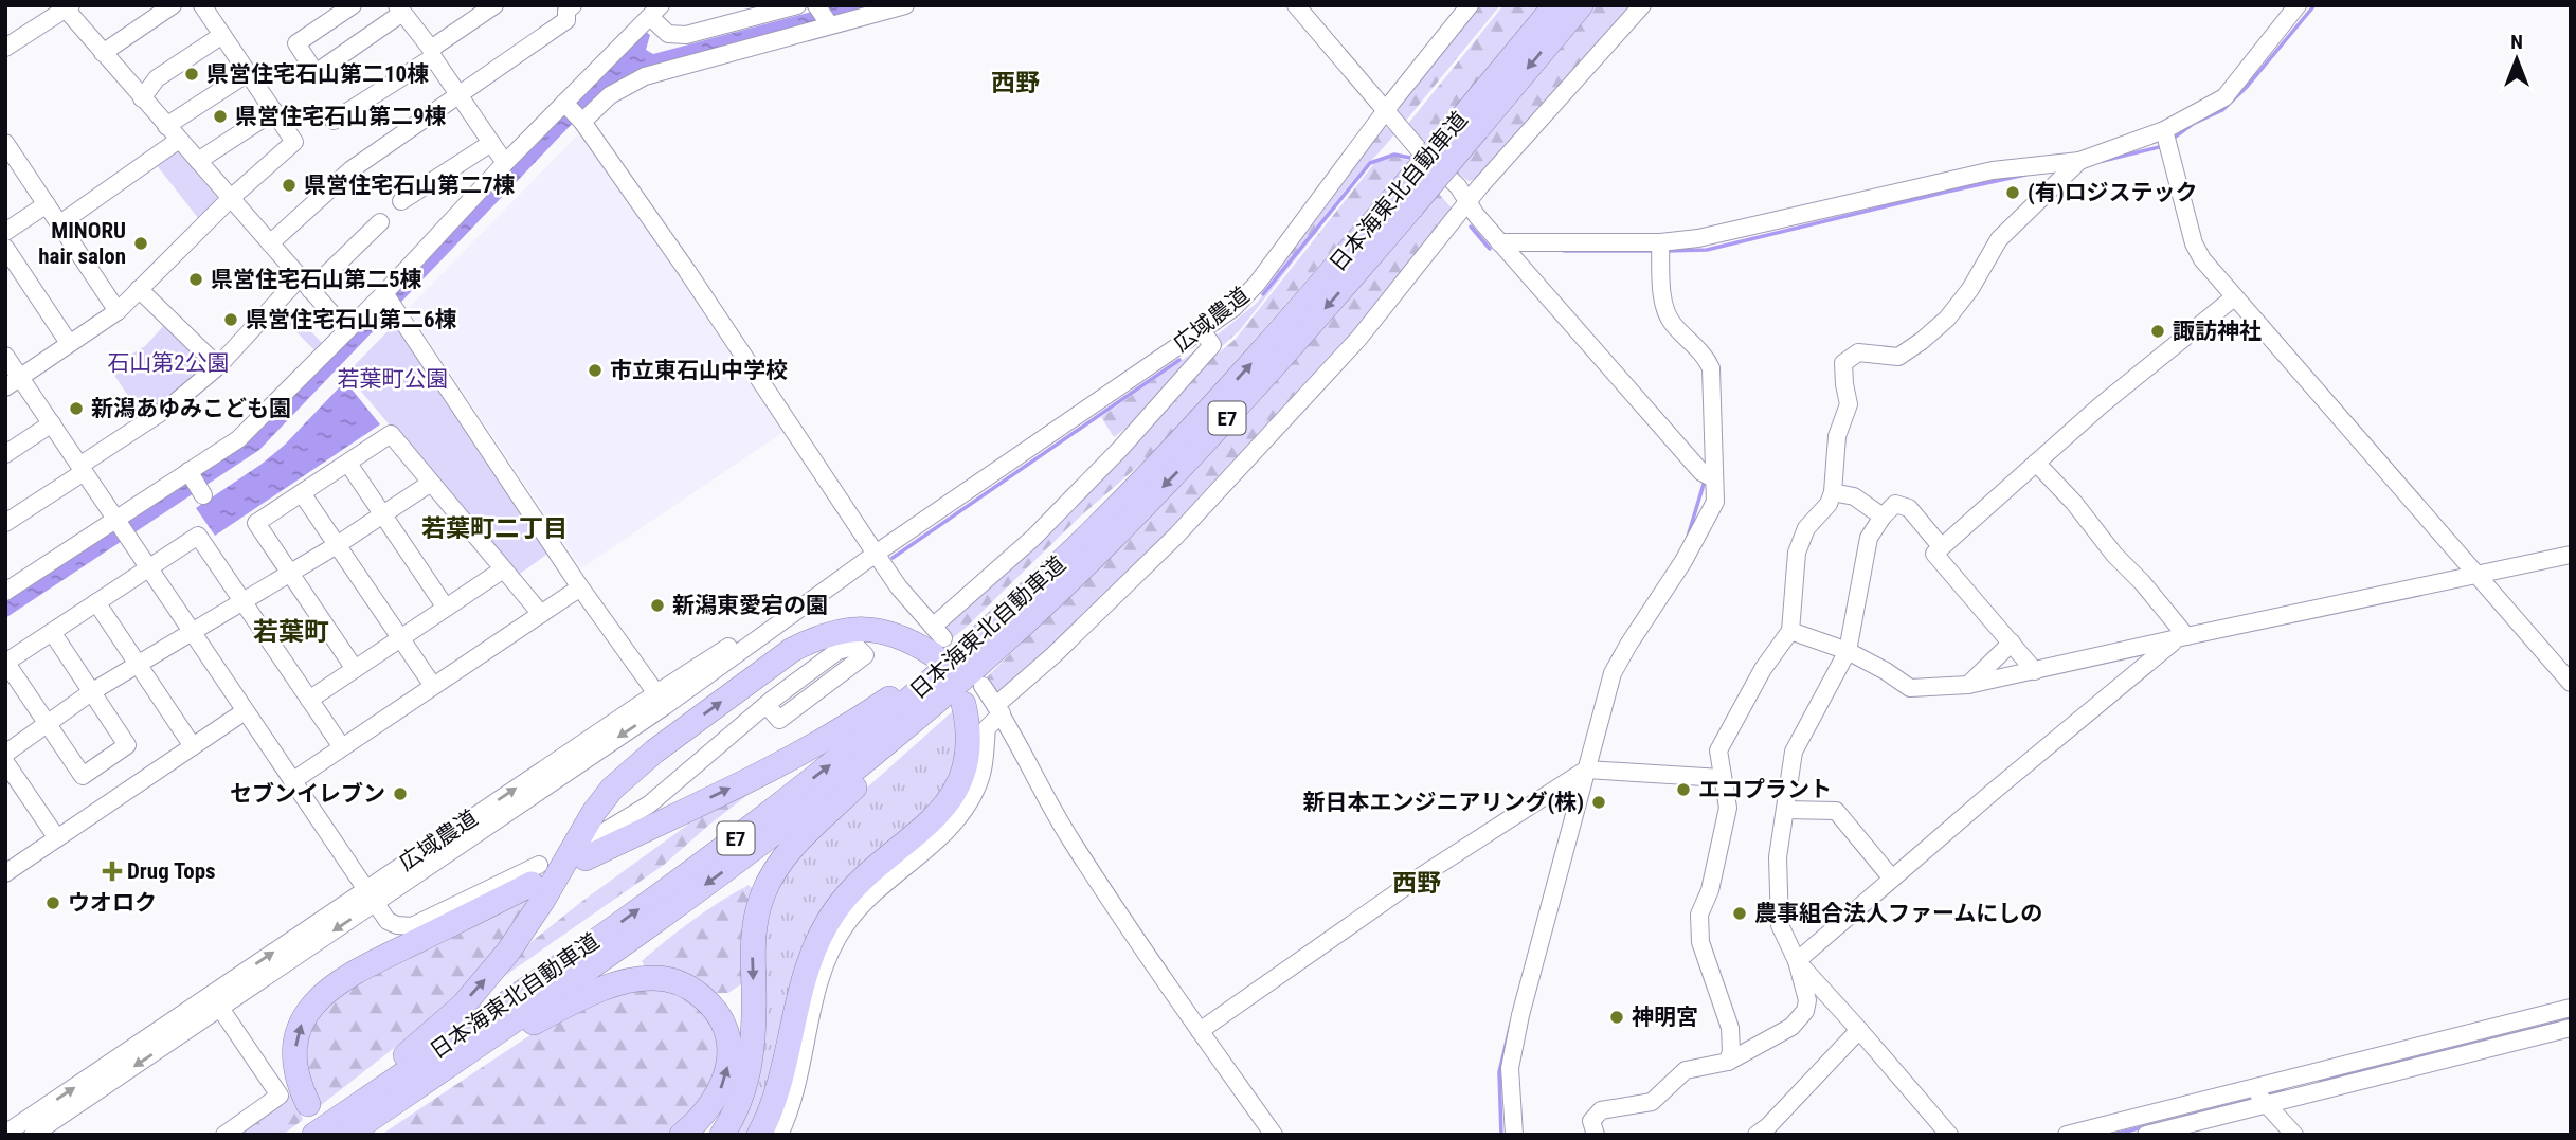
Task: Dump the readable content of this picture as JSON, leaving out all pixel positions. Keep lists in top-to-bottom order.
{
  "streets": {
    "highway": ["日本海東北自動車道", "E7"],
    "street": ["広域農道"]
  },
  "districts": [
    "西野",
    "若葉町二丁目",
    "若葉町",
    "西野"
  ],
  "parks": ["石山第2公園", "若葉町公園"],
  "places": {
    "other": [
      "県営住宅石山第二10棟",
      "県営住宅石山第二9棟",
      "県営住宅石山第二7棟",
      "(有)ロジステック",
      "MINORU hair salon",
      "県営住宅石山第二5棟",
      "県営住宅石山第二6棟",
      "諏訪神社",
      "市立東石山中学校",
      "新潟あゆみこども園",
      "新潟東愛宕の園",
      "エコプラント",
      "セブンイレブン",
      "新日本エンジニアリング(株)",
      "ウオロク",
      "農事組合法人ファームにしの",
      "神明宮"
    ],
    "health": ["Drug Tops"]
  },
  "north": "top"
}
